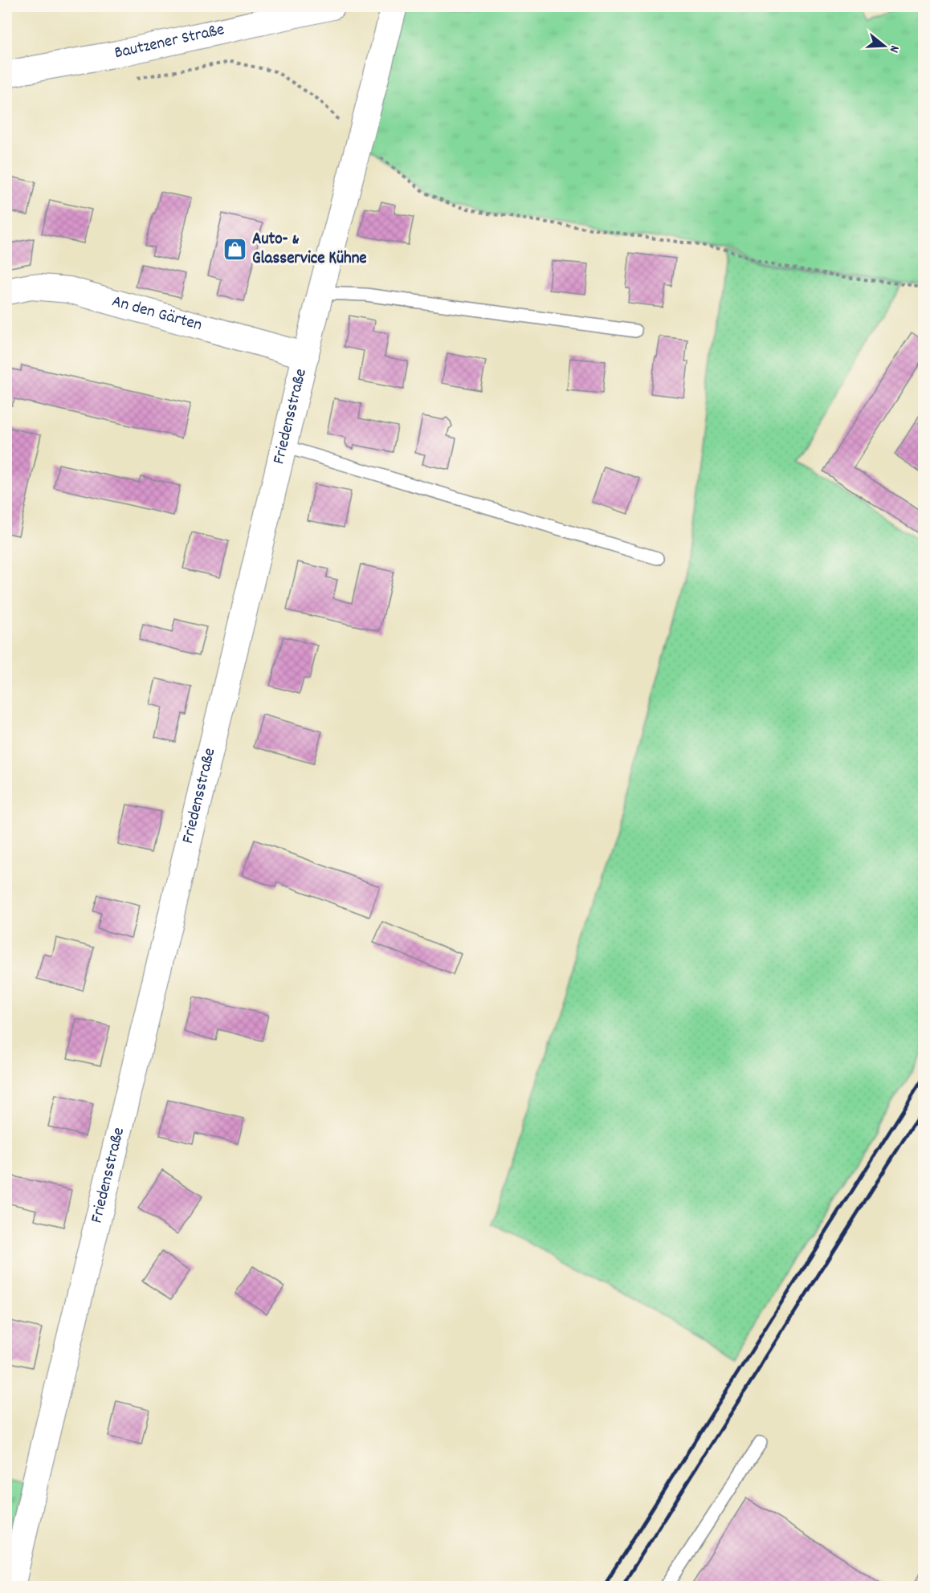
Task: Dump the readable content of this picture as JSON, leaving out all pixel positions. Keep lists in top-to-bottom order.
{
  "streets": {
    "street": ["Bautzener Straße", "An den Gärten", "Friedensstraße"]
  },
  "crossings": [
    ["An den Gärten", "Friedensstraße"]
  ],
  "places": {
    "shop": ["Auto- & Glasservice Kühne"]
  },
  "north": "right"
}
